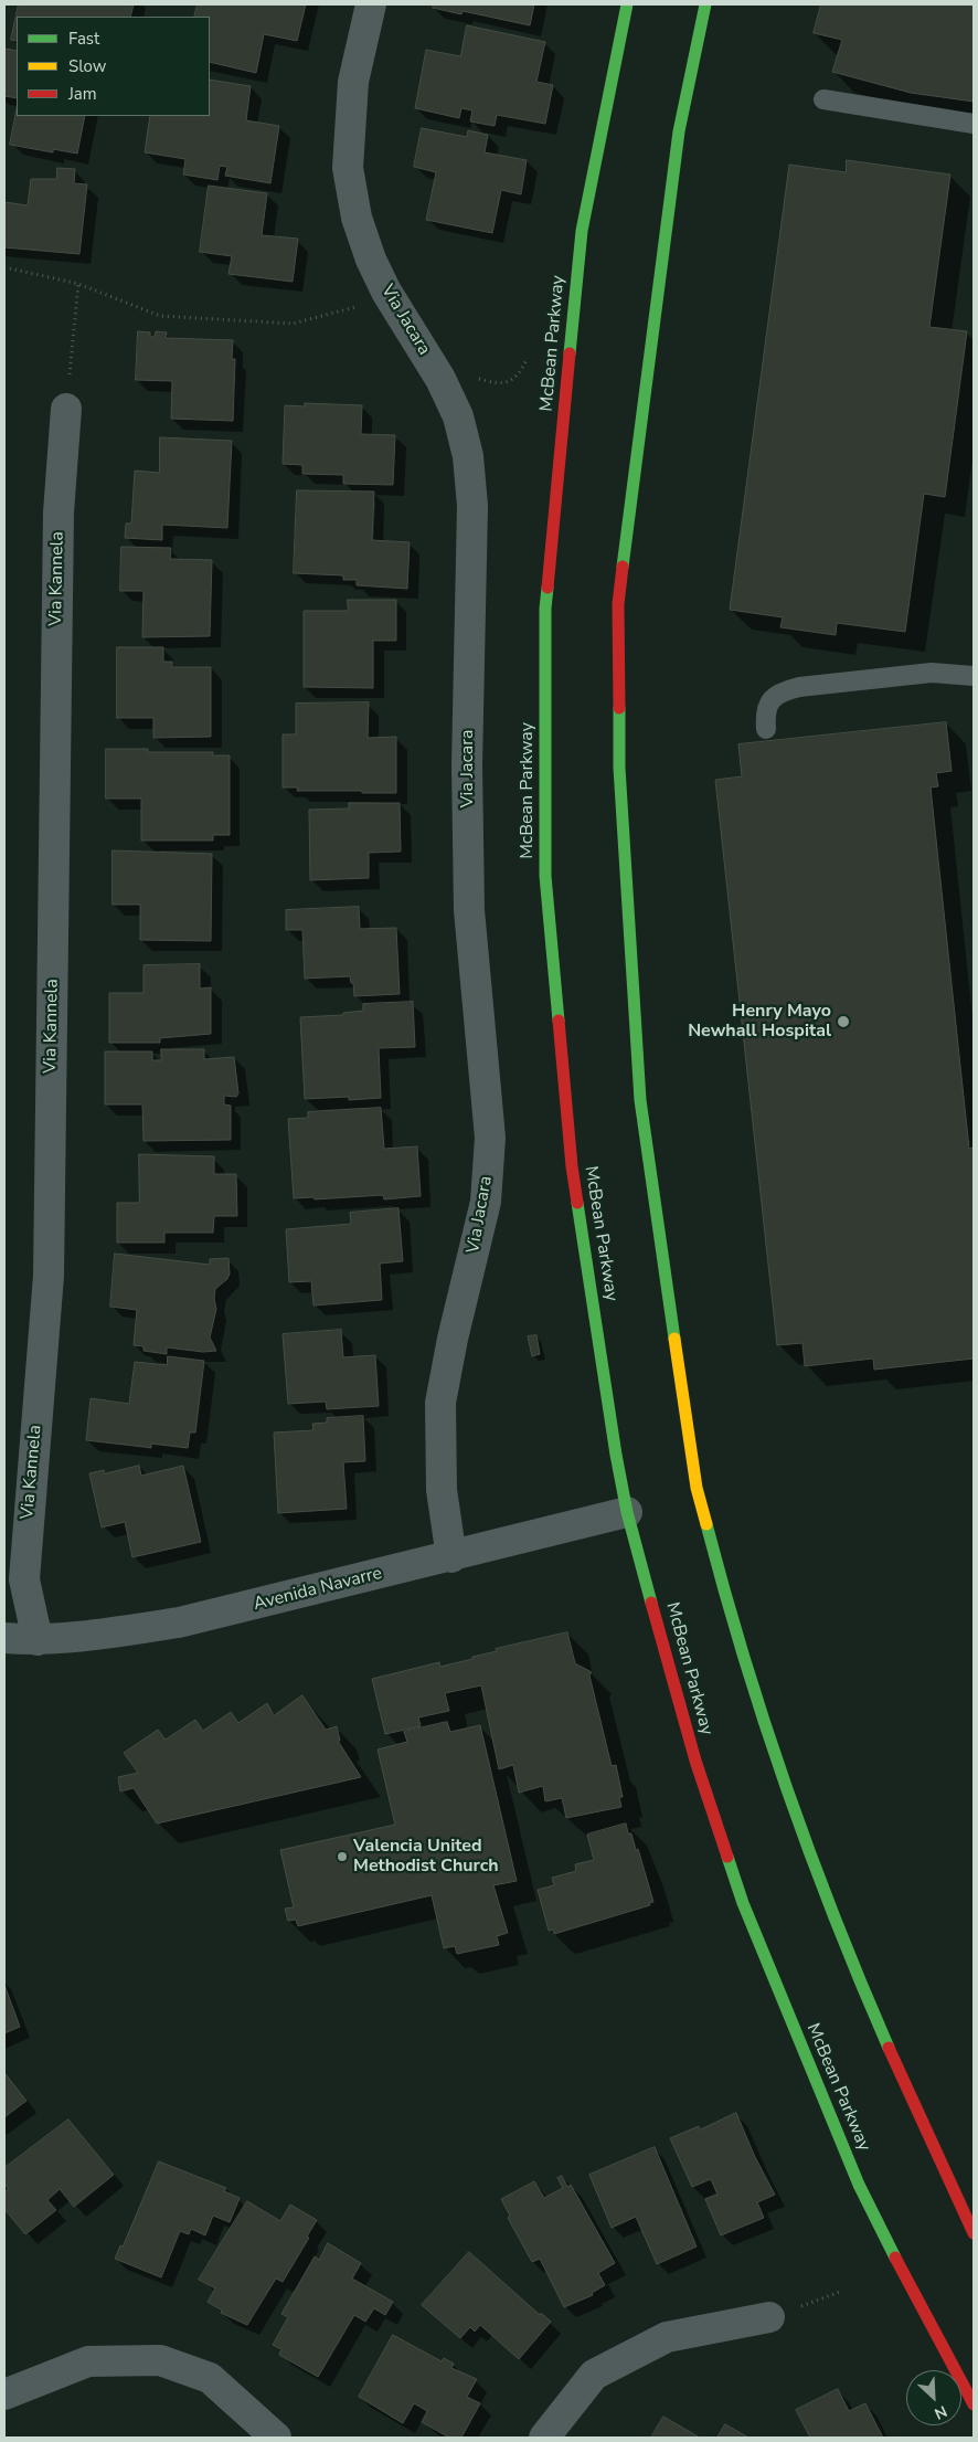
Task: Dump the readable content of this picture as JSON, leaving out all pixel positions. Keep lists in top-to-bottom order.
{
  "streets": {
    "main road": ["McBean Parkway"],
    "street": ["Via Jacara", "Via Kannela", "Avenida Navarre"]
  },
  "crossings": [
    ["Via Jacara", "Avenida Navarre"],
    ["McBean Parkway", "Avenida Navarre"],
    ["Via Kannela", "Avenida Navarre"]
  ],
  "places": ["Henry Mayo Newhall Hospital", "Valencia United Methodist Church"],
  "legend": ["Fast", "Slow", "Jam"],
  "north": "bottom right"
}
